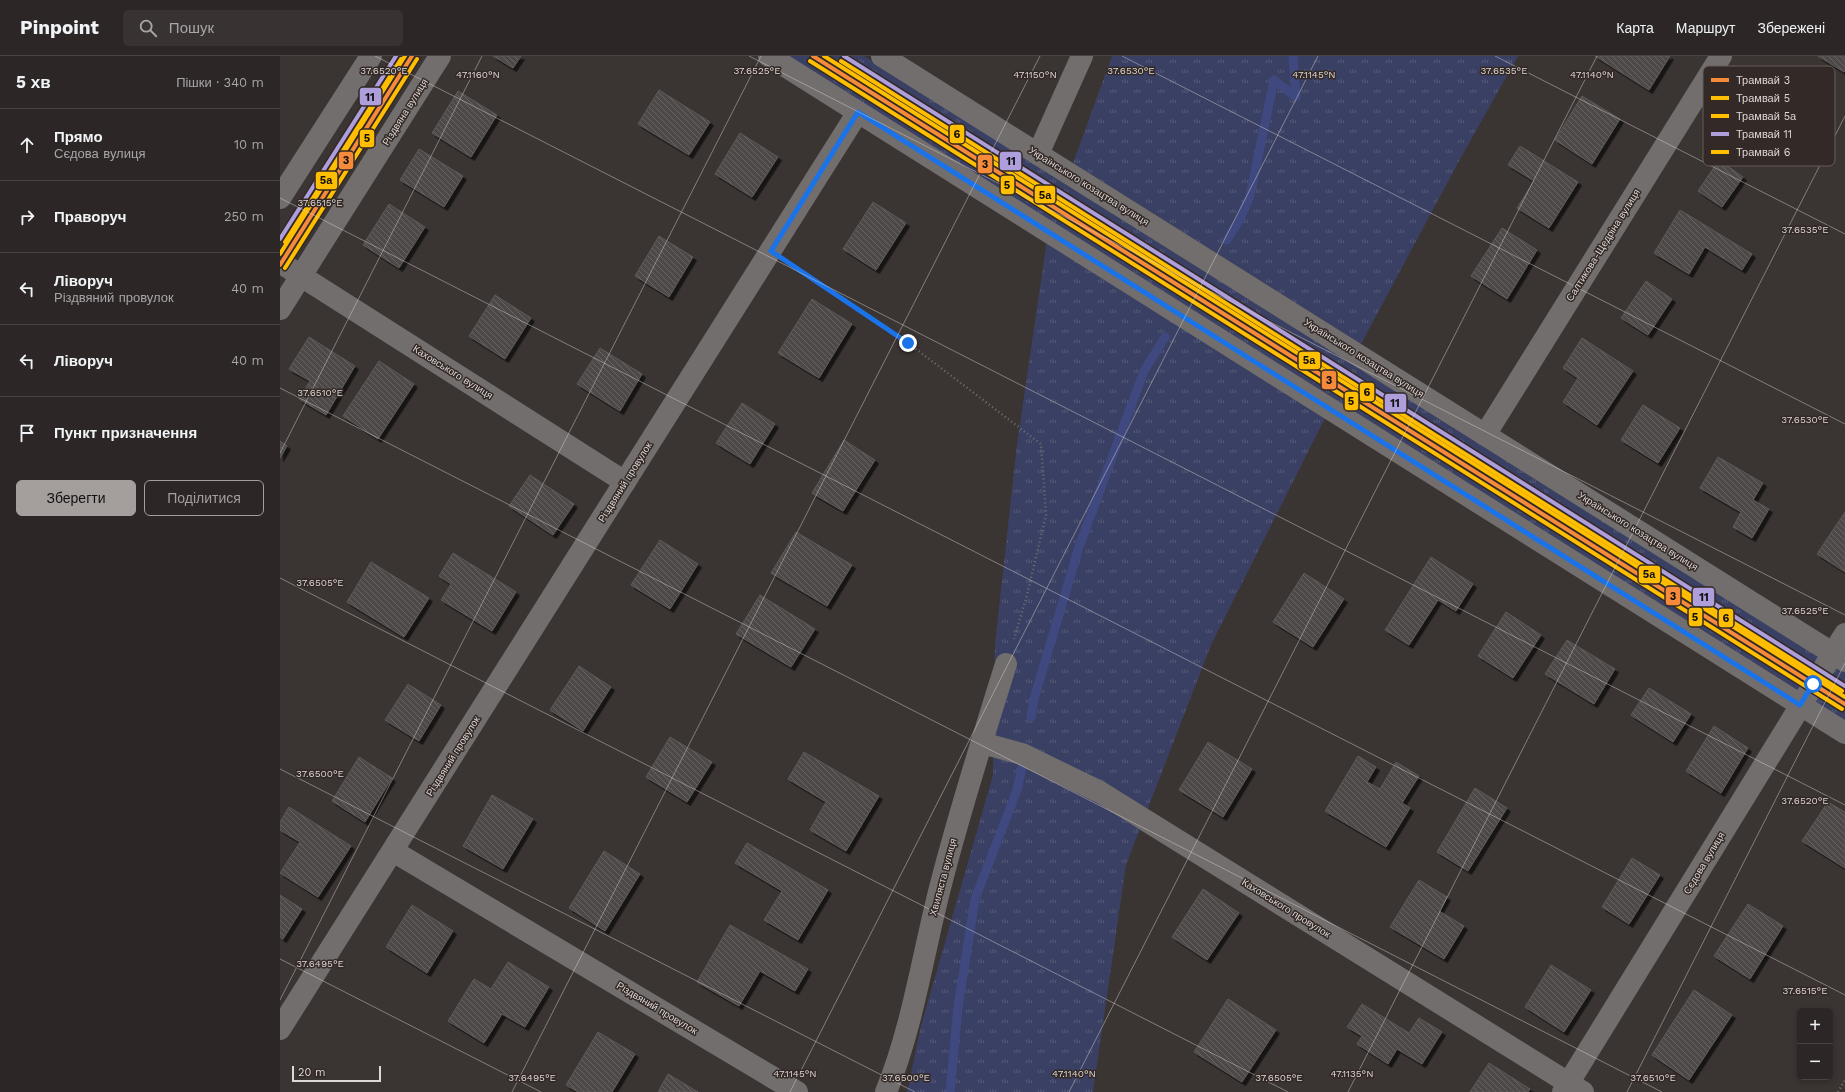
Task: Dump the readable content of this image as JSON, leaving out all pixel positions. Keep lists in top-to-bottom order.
{
  "streets": {
    "street": [
      "Різдвяна вулиця",
      "Українського козацтва вулиця",
      "Салтикова-Щедріна вулиця",
      "Каховського вулиця",
      "Різдвяний провулок",
      "Сєдова вулиця",
      "Хвиляста вулиця",
      "Каховського провулок"
    ]
  },
  "crossings": [
    ["Різдвяна вулиця", "Каховського вулиця"],
    ["Українського козацтва вулиця", "Салтикова-Щедріна вулиця"],
    ["Українського козацтва вулиця", "Сєдова вулиця"],
    ["Каховського вулиця", "Різдвяний провулок"],
    ["Сєдова вулиця", "Каховського провулок"],
    ["Хвиляста вулиця", "Каховського провулок"]
  ],
  "lines": [
    "tram line 3",
    "tram line 5а",
    "tram line 11",
    "tram line 5",
    "tram line 6"
  ],
  "legend": [
    "Трамвай 3",
    "Трамвай 5",
    "Трамвай 5а",
    "Трамвай 11",
    "Трамвай 6"
  ],
  "scale_bar": "20 m",
  "page": {
    "header": "Pinpoint",
    "search": "Пошук",
    "nav": ["Карта", "Маршрут", "Збережені"],
    "heading": ["5 хв", "Пішки · 340 m"],
    "list": [
      ["Прямо", "Сєдова вулиця", "10 m"],
      ["Праворуч", "250 m"],
      ["Ліворуч", "Різдвяний провулок", "40 m"],
      ["Ліворуч", "40 m"],
      "Пункт призначення"
    ],
    "buttons": ["Зберегти", "Поділитися"],
    "map_buttons": ["+", "−"],
    "scale": "20 m"
  },
  "coordinates": [
    "37.6520°E",
    "37.6525°E",
    "37.6530°E",
    "37.6535°E",
    "47.1160°N",
    "47.1150°N",
    "47.1145°N",
    "47.1140°N",
    "37.6515°E",
    "37.6510°E",
    "37.6505°E",
    "37.6500°E",
    "37.6495°E",
    "47.1135°N"
  ]
}
